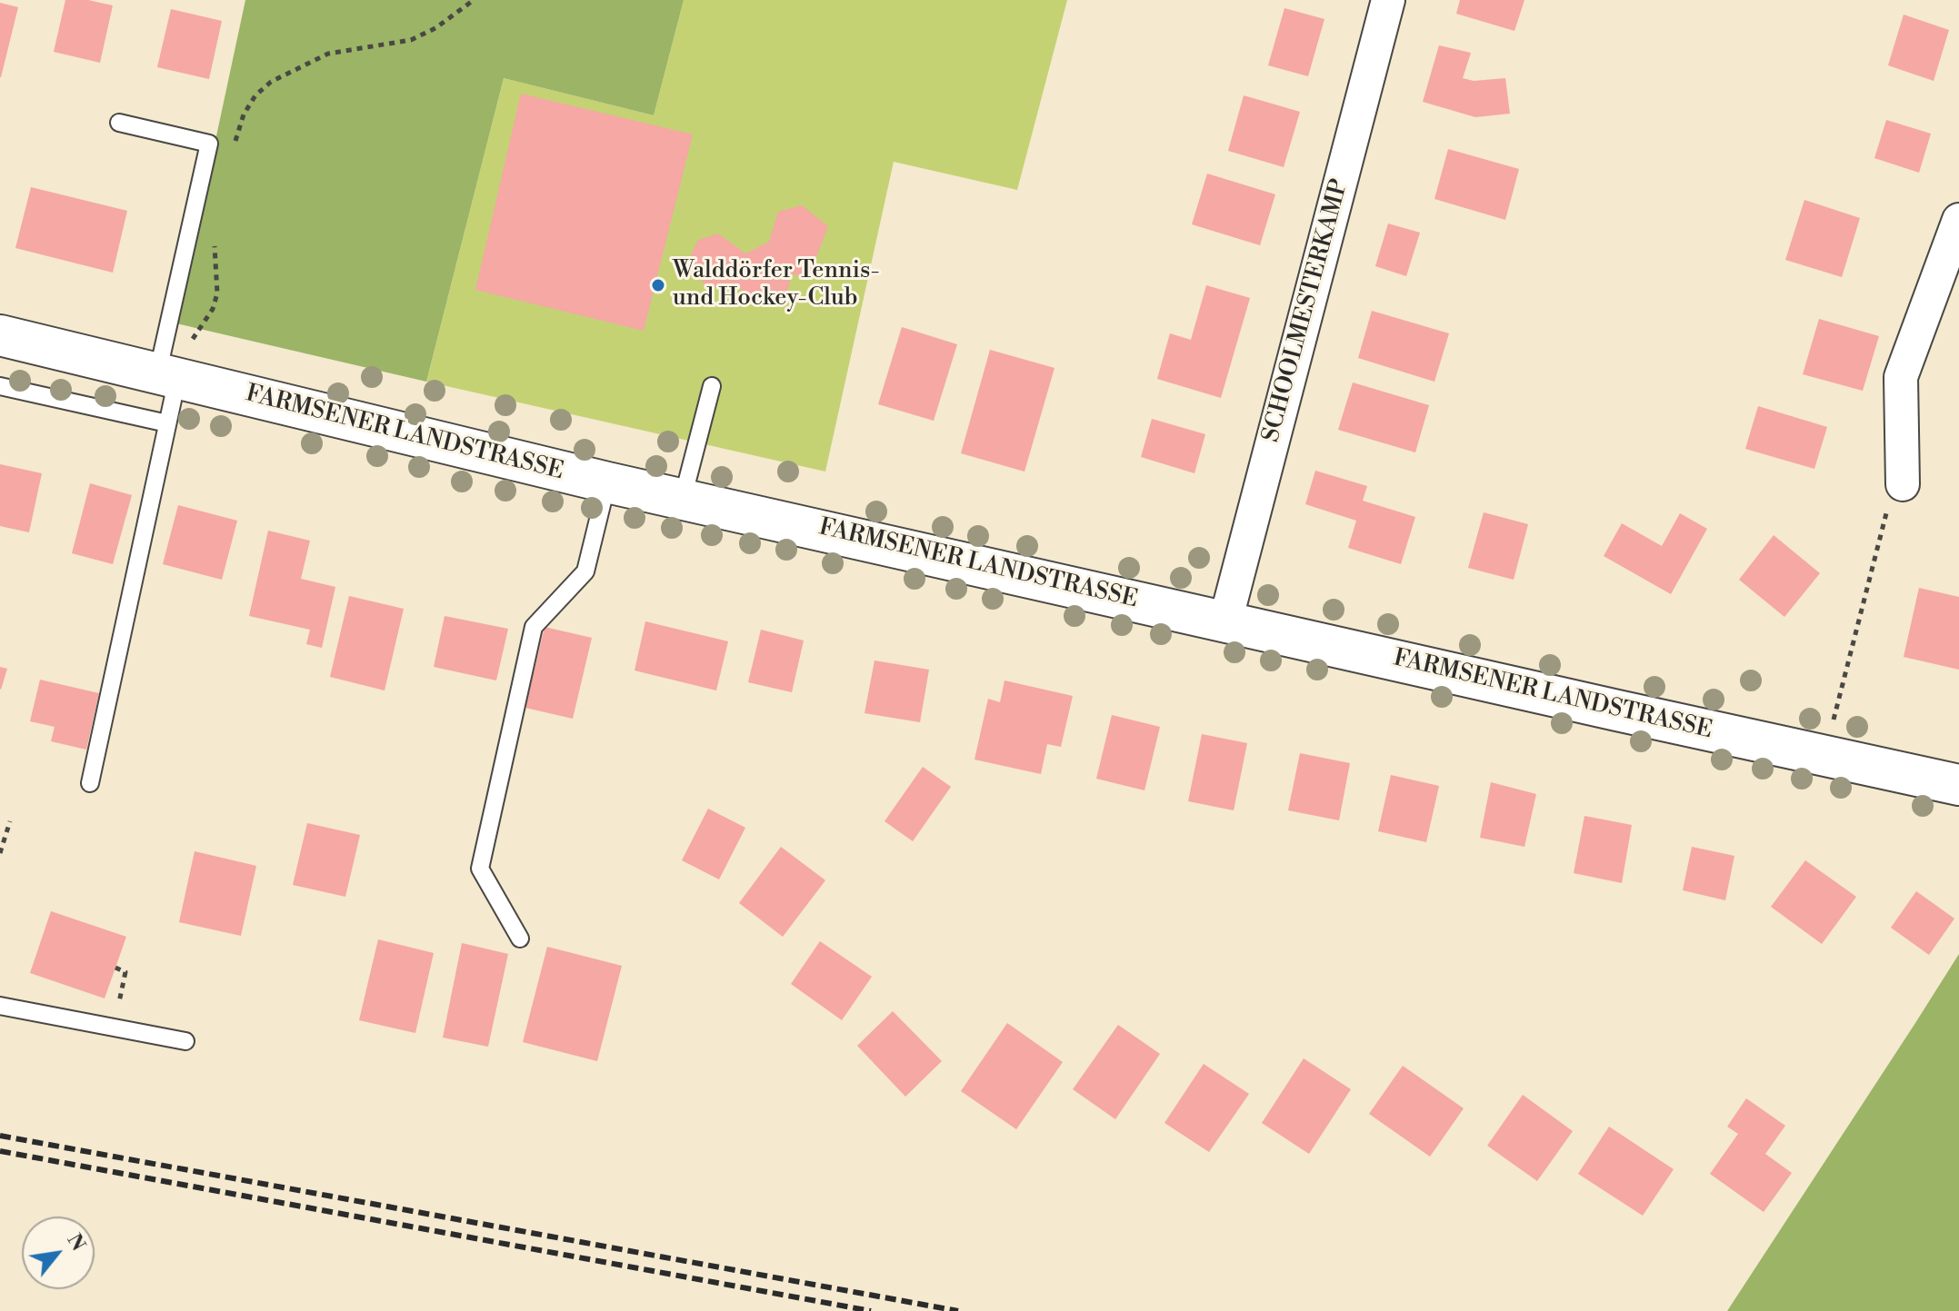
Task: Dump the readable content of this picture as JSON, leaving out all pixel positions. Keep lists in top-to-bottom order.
{
  "streets": {
    "main road": ["FARMSENER LANDSTRASSE"],
    "street": ["SCHOOLMESTERKAMP"]
  },
  "crossings": [
    ["SCHOOLMESTERKAMP", "FARMSENER LANDSTRASSE"]
  ],
  "places": ["Walddörfer Tennis- und Hockey-Club"],
  "north": "top right"
}
